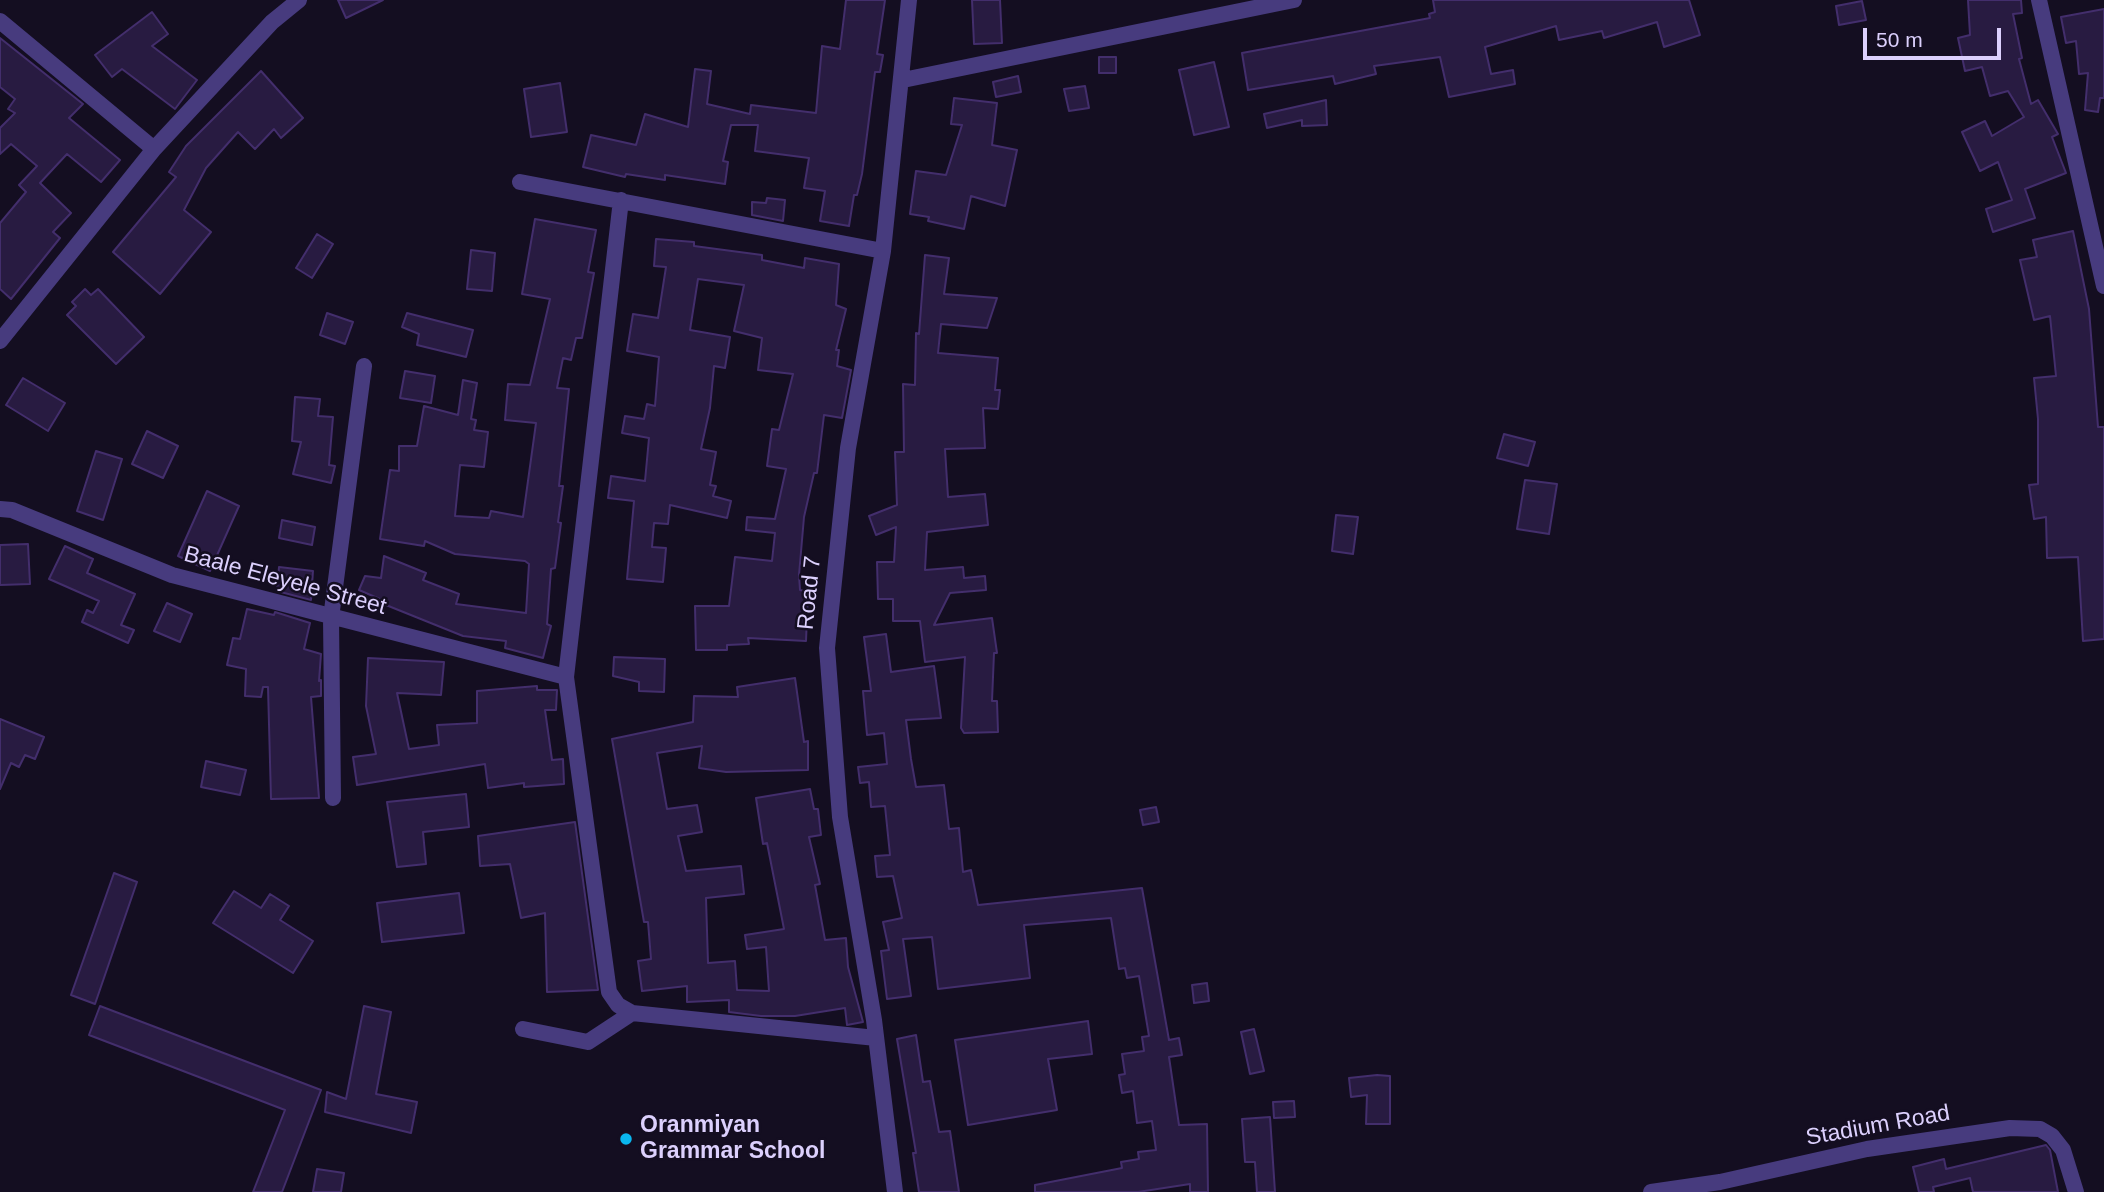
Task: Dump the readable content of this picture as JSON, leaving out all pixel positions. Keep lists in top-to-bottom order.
{
  "streets": {
    "street": ["Baale Eleyele Street", "Road 7", "Stadium Road"]
  },
  "places": ["Oranmiyan Grammar School"],
  "scale_bar": "50 m"
}
